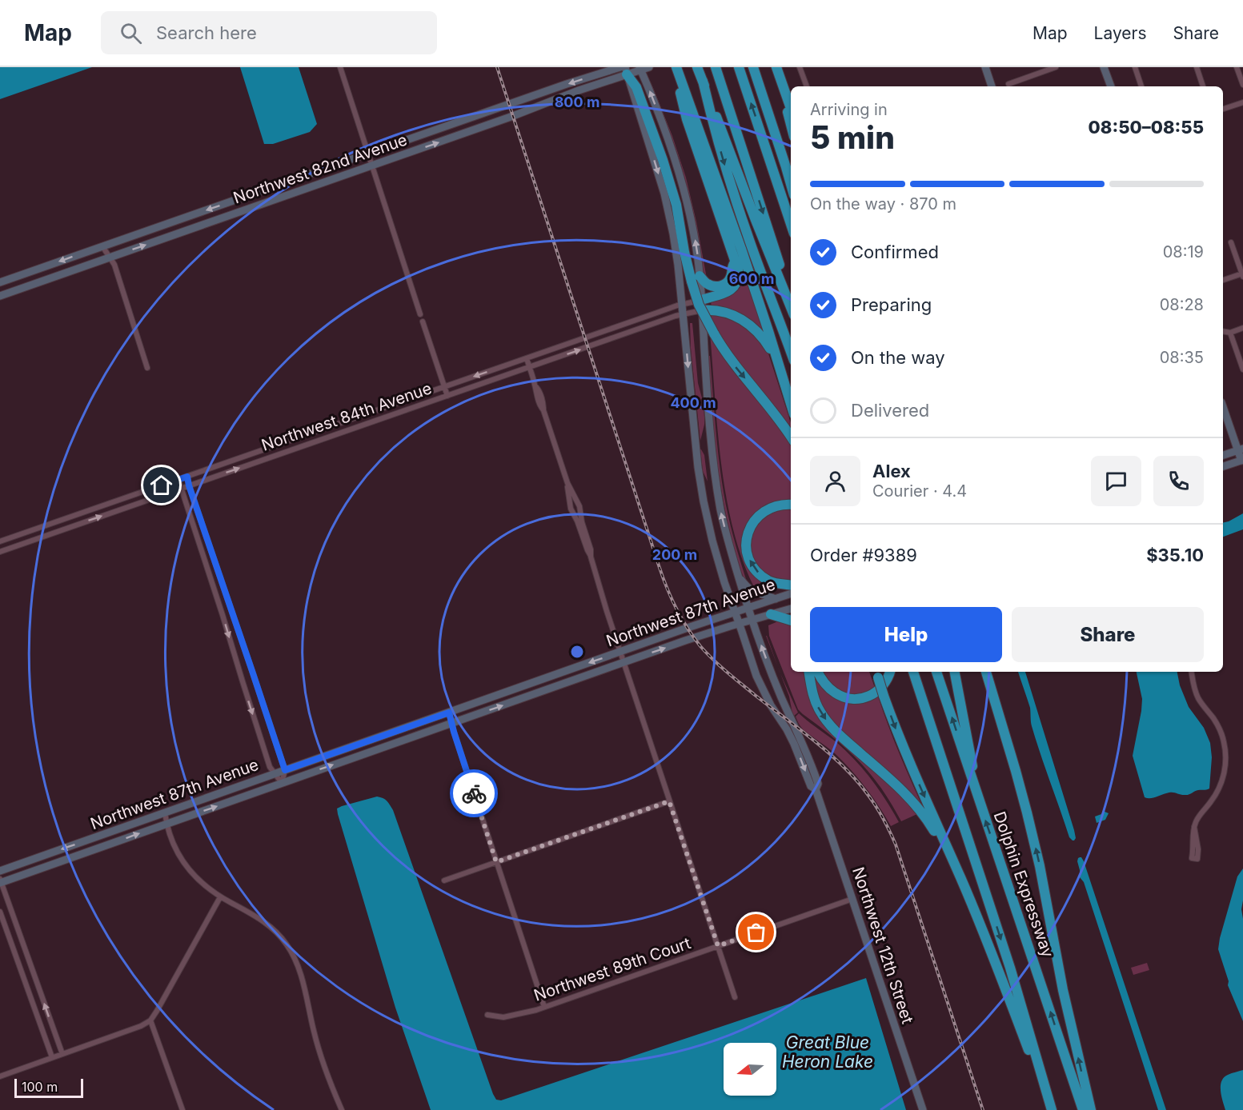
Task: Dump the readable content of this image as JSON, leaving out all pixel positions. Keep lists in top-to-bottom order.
{
  "streets": {
    "highway": ["Dolphin Expressway"],
    "main road": ["Northwest 82nd Avenue", "Northwest 87th Avenue", "Northwest 12th Street"],
    "street": ["Northwest 84th Avenue", "Northwest 89th Court"]
  },
  "crossings": [
    ["Northwest 82nd Avenue", "Northwest 12th Street"],
    ["Northwest 84th Avenue", "Northwest 12th Street"],
    ["Northwest 87th Avenue", "Northwest 12th Street"],
    ["Northwest 12th Street", "Northwest 89th Court"]
  ],
  "water": ["Great Blue Heron Lake"],
  "scale_bar": "100 m",
  "north": "left",
  "page": {
    "header": "Map",
    "search": "Search here",
    "nav": ["Map", "Layers", "Share"],
    "heading": ["5 min", "Arriving in", "08:50–08:55"],
    "panel": [
      "Alex",
      "Courier · 4.4",
      "Order #9389",
      "$35.10"
    ],
    "bar": "On the way · 870 m",
    "list": [
      ["Confirmed", "08:19"],
      ["Preparing", "08:28"],
      ["On the way", "08:35"],
      "Delivered"
    ],
    "buttons": ["Help", "Share"],
    "scale": "100 m"
  },
  "rings": [
    "800 m",
    "600 m",
    "400 m",
    "200 m"
  ]
}
